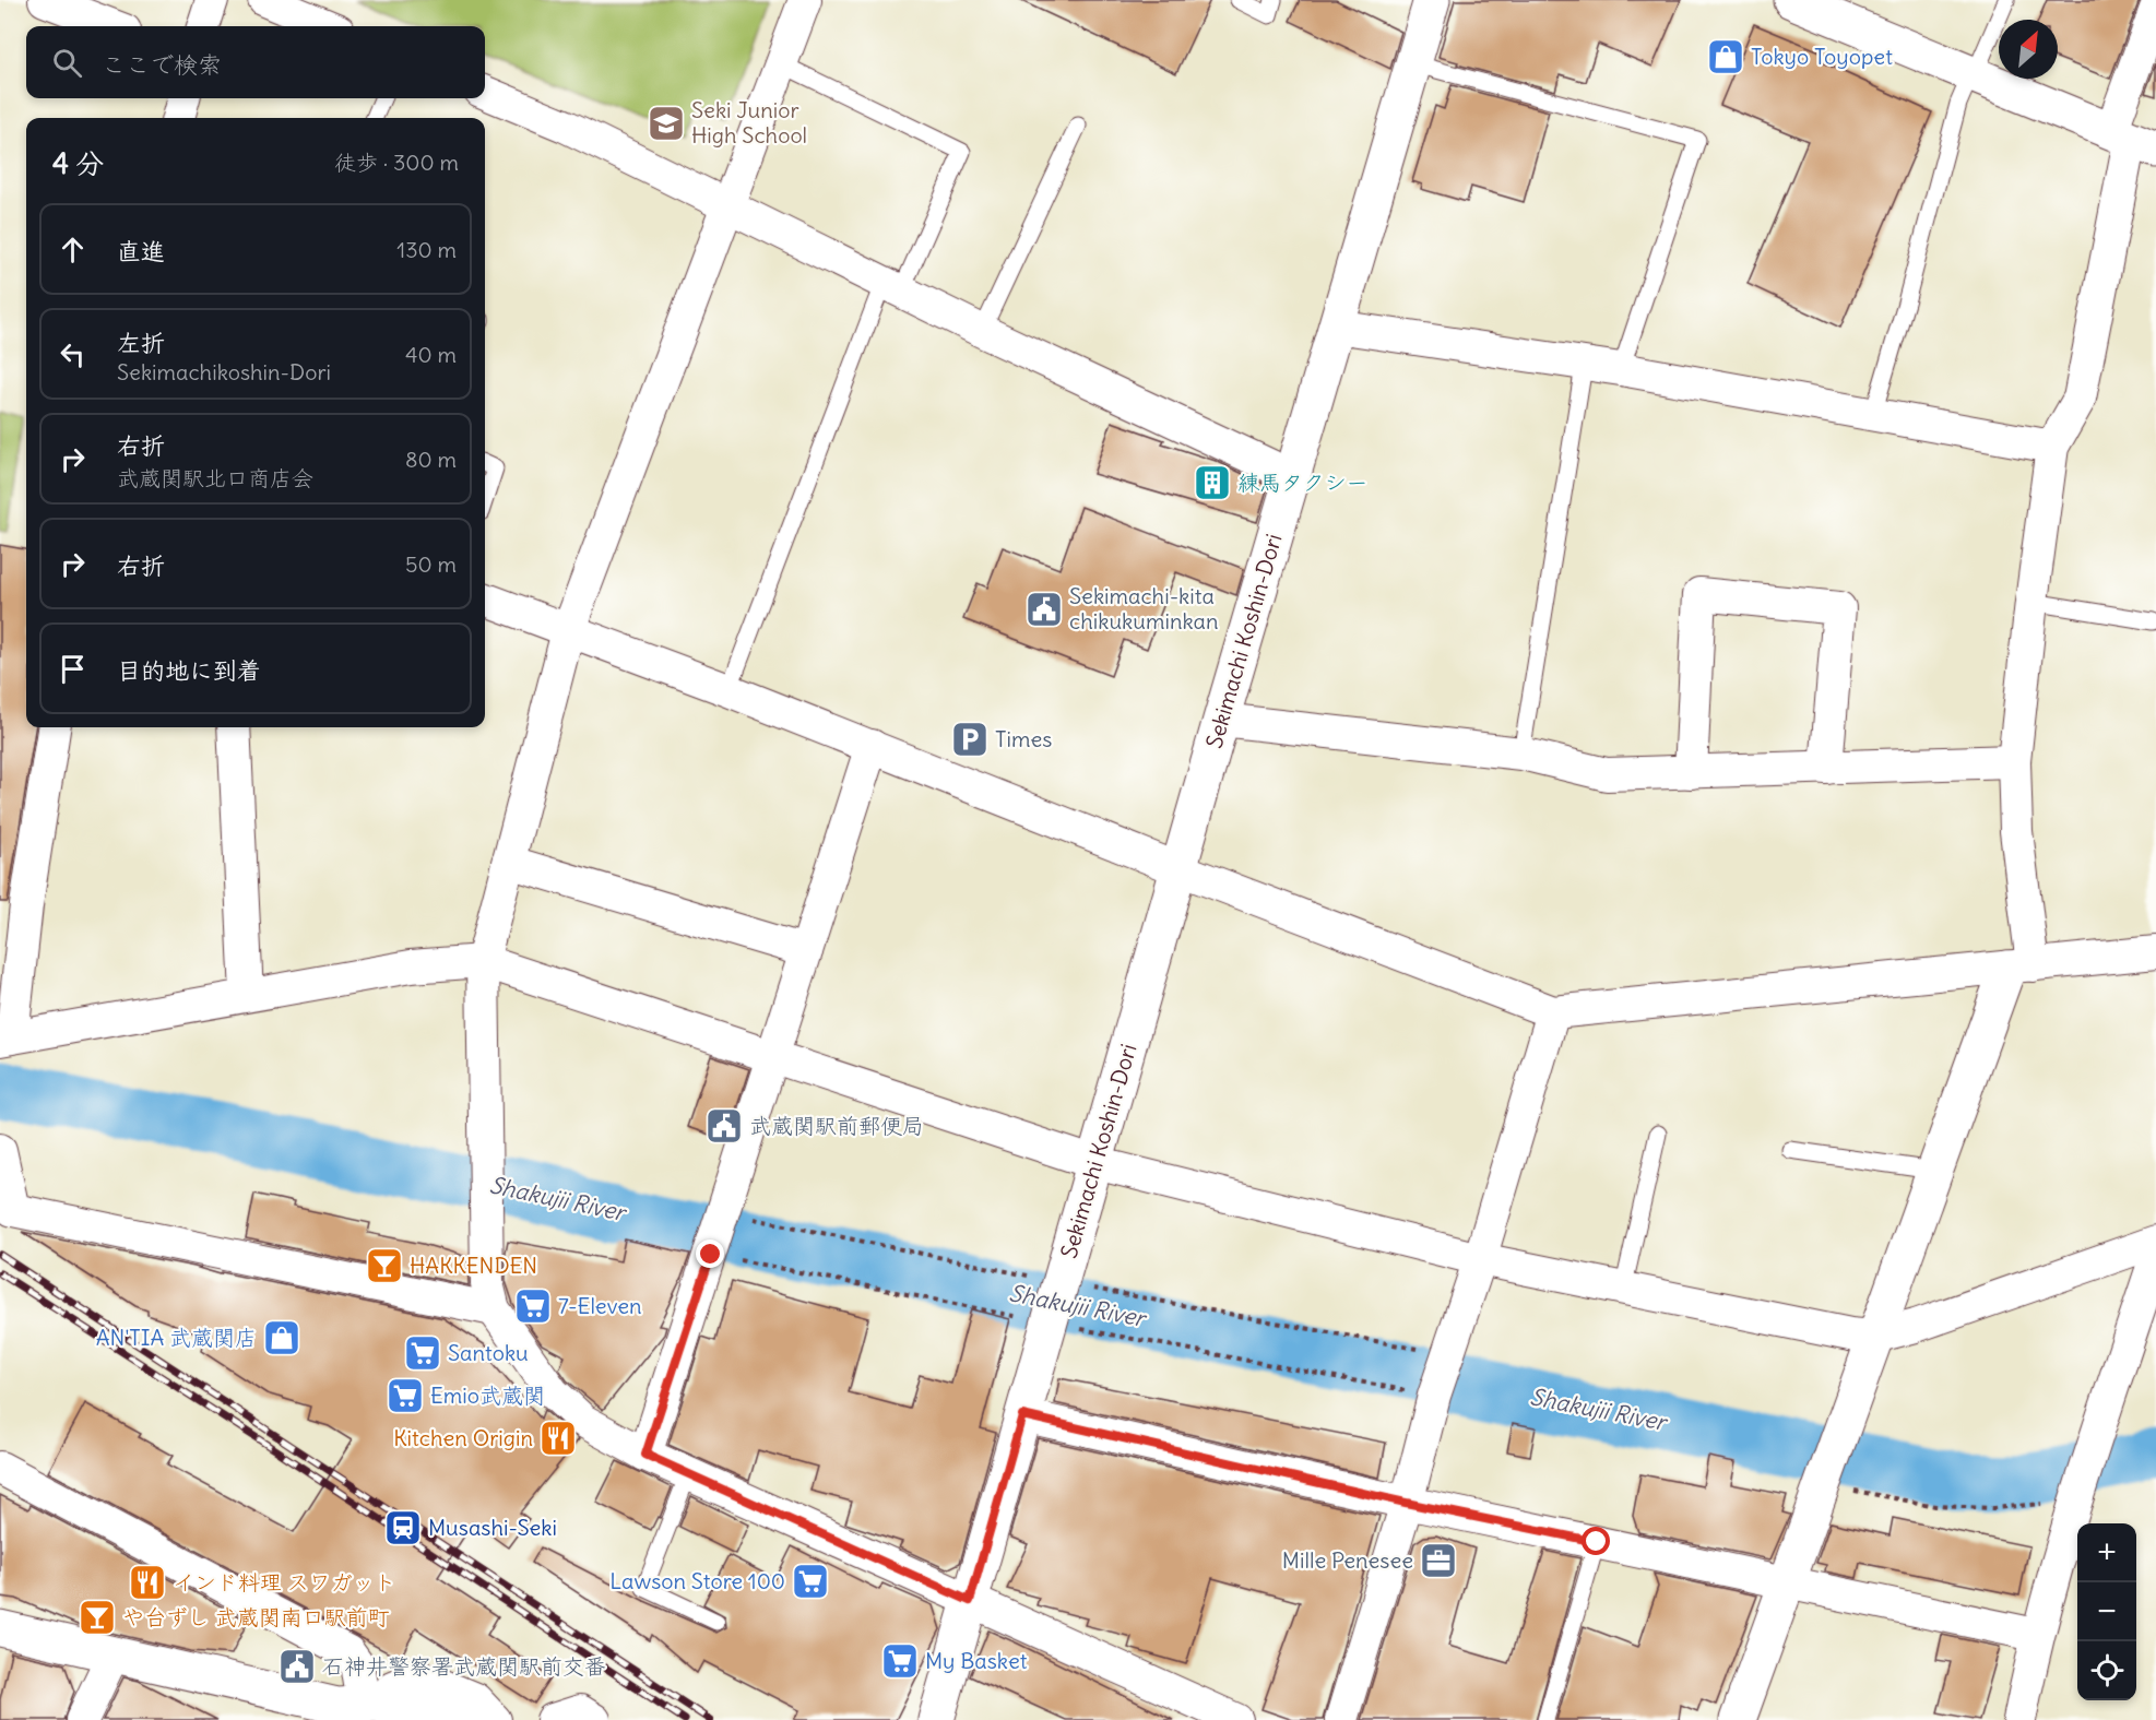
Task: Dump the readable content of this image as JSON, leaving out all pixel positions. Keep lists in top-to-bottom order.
{
  "streets": {
    "street": ["Sekimachi Koshin-Dori"]
  },
  "water": ["Shakujii River"],
  "places": {
    "shop": ["Tokyo Toyopet", "AN'TIA 武蔵関店"],
    "school or university": ["Seki Junior High School"],
    "building": ["練馬タクシー"],
    "public building": ["Sekimachi-kita chikukuminkan", "武蔵関駅前郵便局", "石神井警察署武蔵関駅前交番"],
    "parking": ["Times"],
    "bar": ["HAKKENDEN", "や台ずし 武蔵関南口駅前町"],
    "supermarket": [
      "7-Eleven",
      "Santoku",
      "Emio武蔵関",
      "Lawson Store 100",
      "My Basket"
    ],
    "restaurant": ["Kitchen Origin", "インド料理 スワガット"],
    "station": ["Musashi-Seki"],
    "office": ["Mille Penesee"]
  },
  "north": "top right",
  "page": {
    "search": "ここで検索",
    "heading": ["4 分", "徒歩 · 300 m"],
    "list": [
      ["直進", "130 m"],
      ["左折", "Sekimachikoshin-Dori", "40 m"],
      ["右折", "武蔵関駅北口商店会", "80 m"],
      ["右折", "50 m"],
      "目的地に到着"
    ],
    "map_buttons": ["+", "−"]
  }
}
